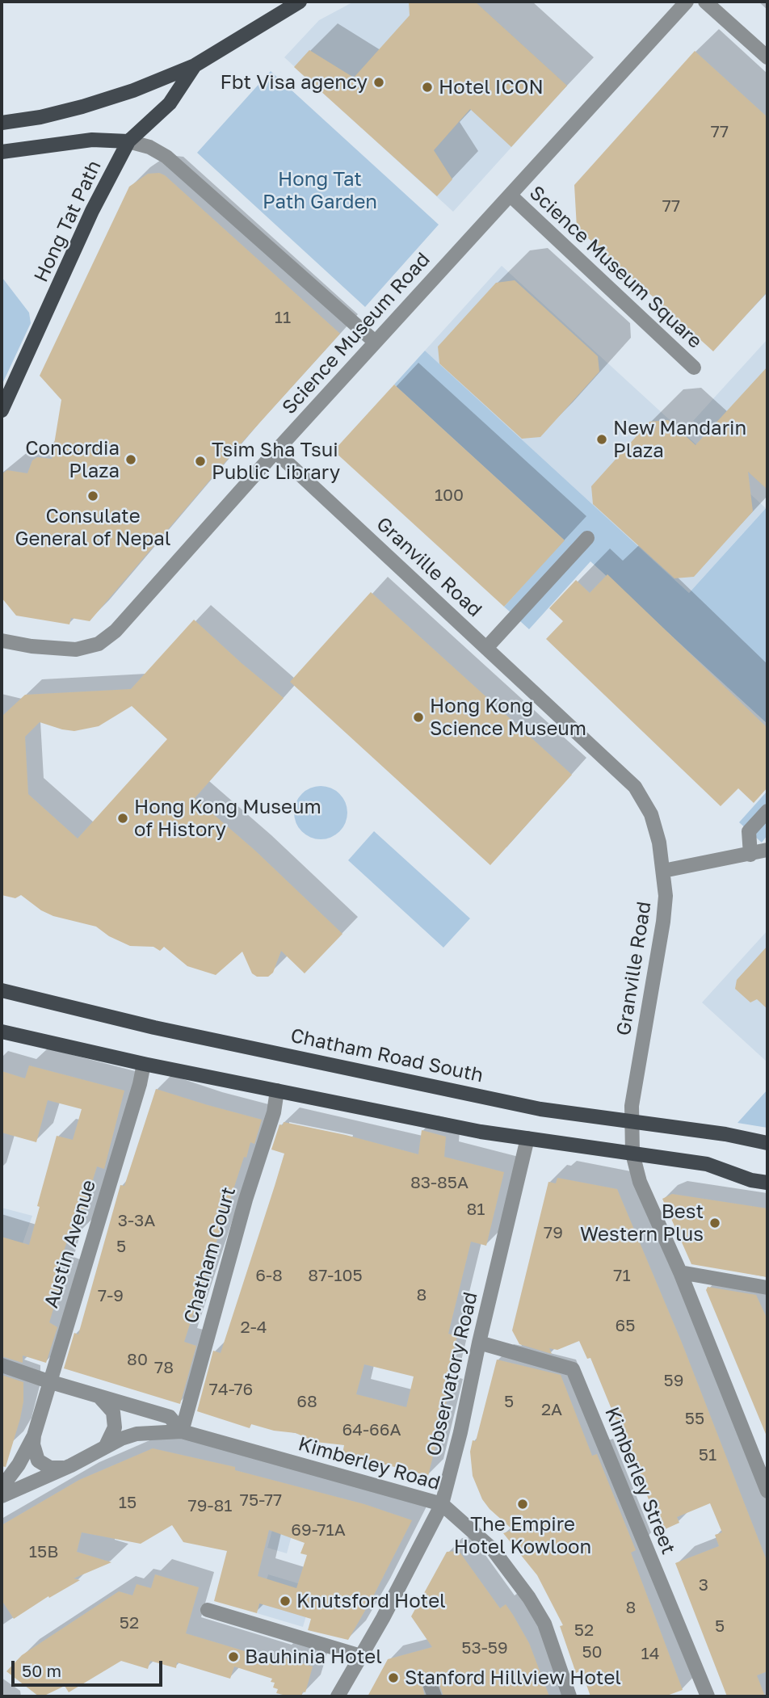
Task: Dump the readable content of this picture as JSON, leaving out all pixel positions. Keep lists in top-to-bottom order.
{
  "streets": {
    "main road": ["Hong Tat Path", "Chatham Road South"],
    "street": [
      "Science Museum Square",
      "Science Museum Road",
      "Granville Road",
      "Austin Avenue",
      "Chatham Court",
      "Observatory Road",
      "Kimberley Road",
      "Kimberley Street"
    ]
  },
  "crossings": [
    ["Science Museum Square", "Science Museum Road"],
    ["Science Museum Road", "Granville Road"],
    ["Granville Road", "Chatham Road South"],
    ["Austin Avenue", "Kimberley Road"],
    ["Chatham Court", "Kimberley Road"],
    ["Observatory Road", "Kimberley Road"],
    ["Observatory Road", "Kimberley Street"]
  ],
  "parks": ["Hong Tat Path Garden"],
  "places": [
    "Fbt Visa agency",
    "Hotel ICON",
    "New Mandarin Plaza",
    "Concordia Plaza",
    "Tsim Sha Tsui Public Library",
    "Consulate General of Nepal",
    "Hong Kong Science Museum",
    "Hong Kong Museum of History",
    "Best Western Plus",
    "The Empire Hotel Kowloon",
    "Knutsford Hotel",
    "Bauhinia Hotel",
    "Stanford Hillview Hotel"
  ],
  "house_numbers": [
    "77",
    "77",
    "11",
    "100",
    "83-85A",
    "81",
    "3-3A",
    "79",
    "5",
    "6-8",
    "87-105",
    "71",
    "8",
    "7-9",
    "65",
    "2-4",
    "80",
    "78",
    "59",
    "74-76",
    "68",
    "5",
    "2A",
    "55",
    "64-66A",
    "51",
    "75-77",
    "15",
    "79-81",
    "69-71A",
    "15B",
    "3",
    "8",
    "52",
    "5",
    "52",
    "53-59",
    "50",
    "14"
  ],
  "scale_bar": "50 m"
}
